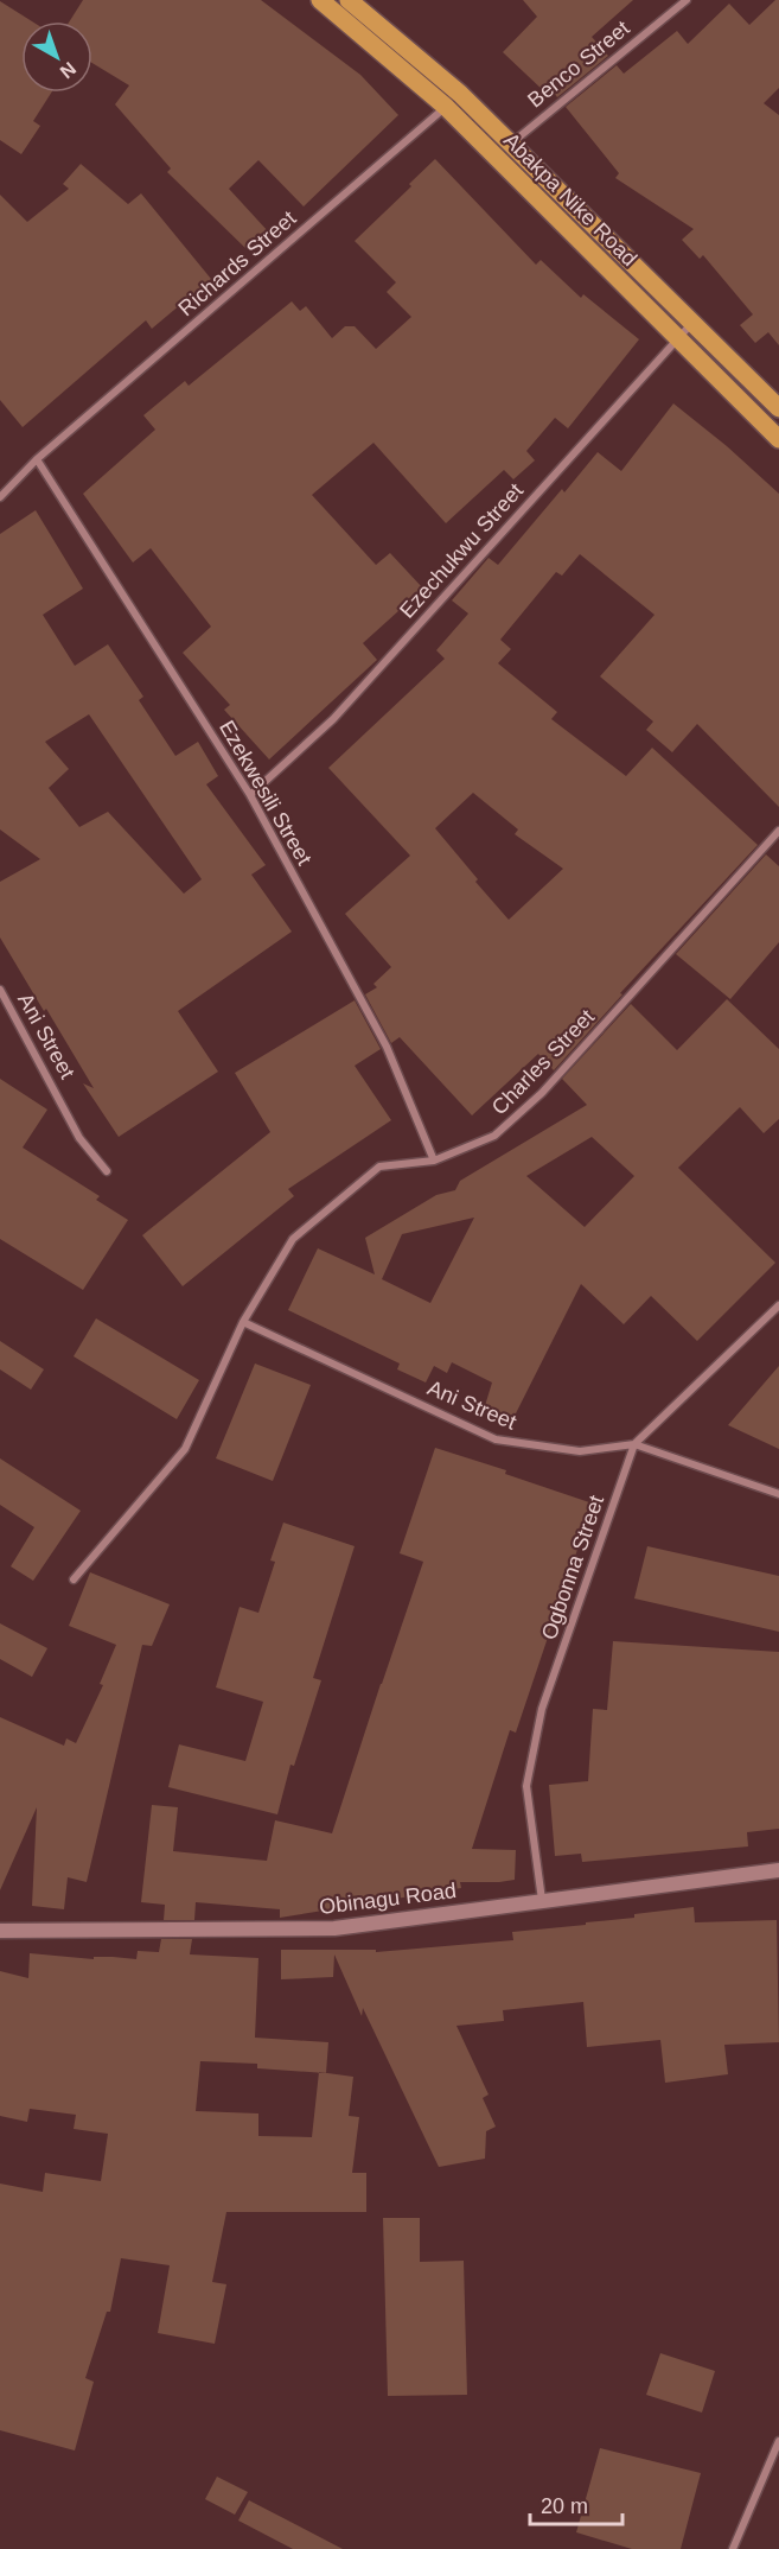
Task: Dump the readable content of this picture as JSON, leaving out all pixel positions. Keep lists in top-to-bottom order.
{
  "streets": {
    "main road": ["Abakpa Nike Road"],
    "street": [
      "Benco Street",
      "Richards Street",
      "Ezechukwu Street",
      "Ezekwesili Street",
      "Ani Street",
      "Charles Street",
      "Ogbonna Street",
      "Obinagu Road"
    ]
  },
  "crossings": [
    ["Benco Street", "Abakpa Nike Road"],
    ["Abakpa Nike Road", "Richards Street"],
    ["Abakpa Nike Road", "Ezechukwu Street"],
    ["Richards Street", "Ezekwesili Street"],
    ["Ezechukwu Street", "Ezekwesili Street"],
    ["Ezekwesili Street", "Charles Street"],
    ["Ani Street", "Charles Street"],
    ["Ani Street", "Ogbonna Street"],
    ["Ogbonna Street", "Obinagu Road"]
  ],
  "scale_bar": "20 m",
  "north": "bottom right"
}
